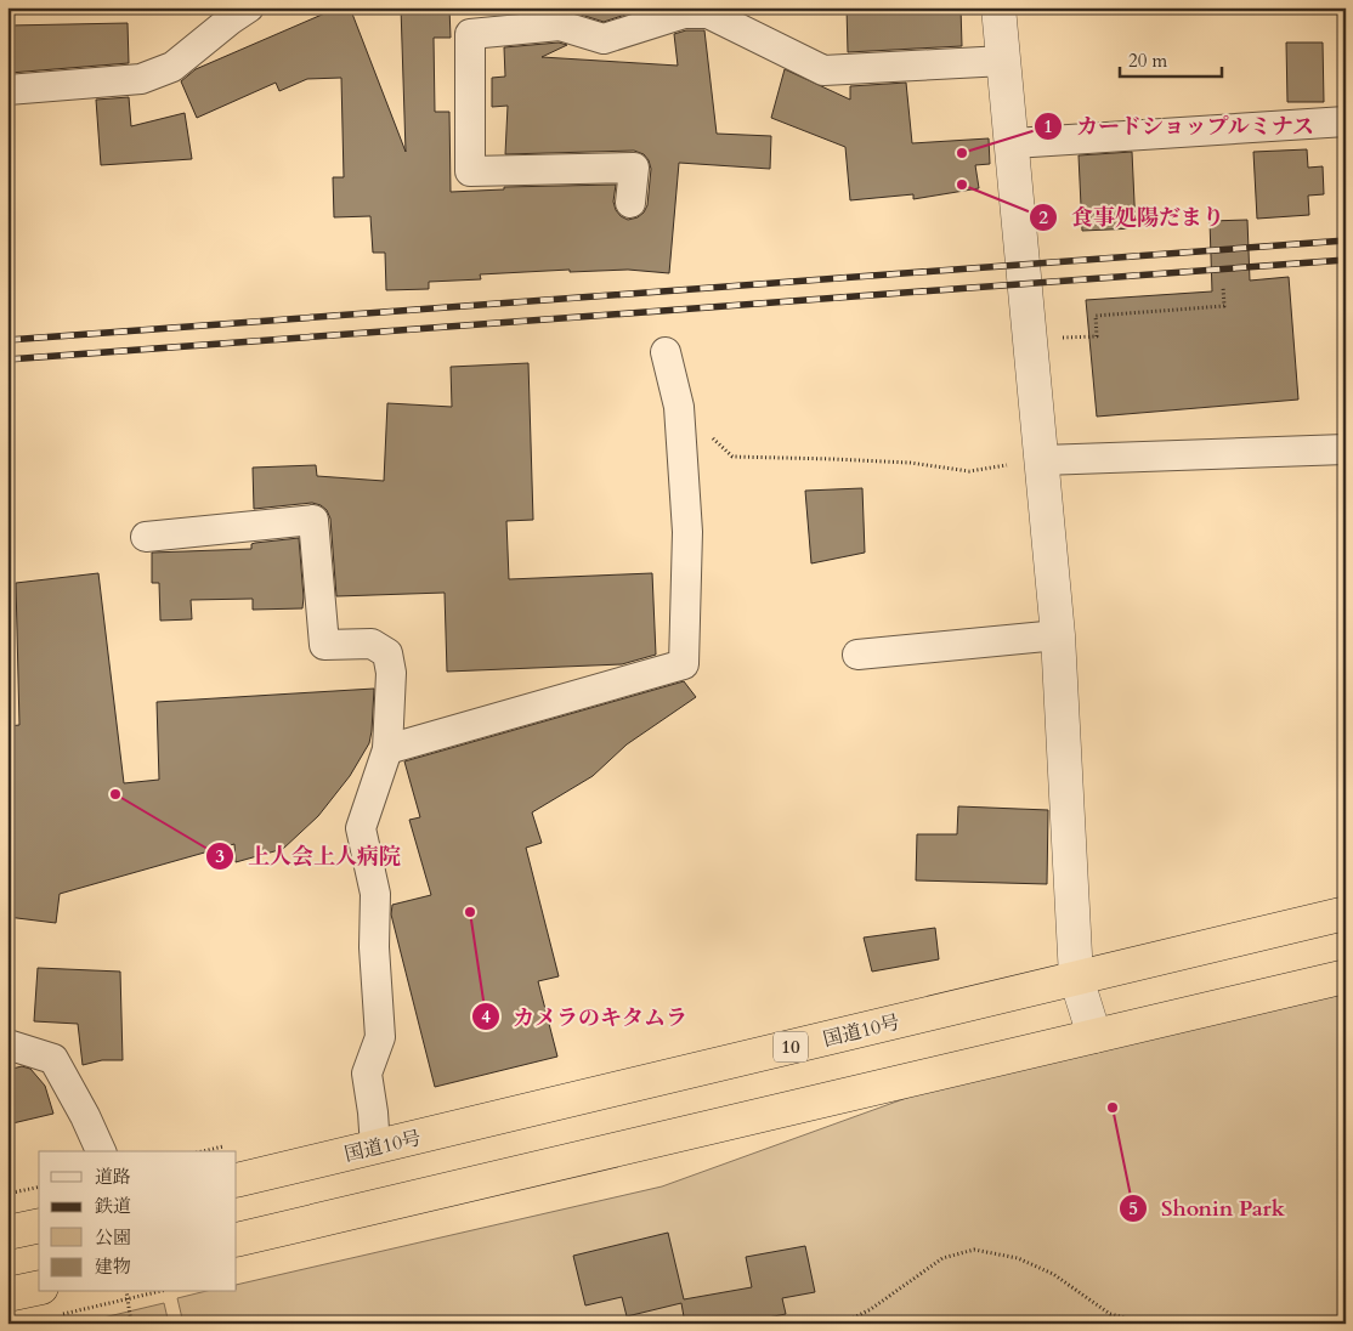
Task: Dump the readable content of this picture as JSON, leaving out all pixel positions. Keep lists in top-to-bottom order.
{
  "streets": {
    "highway": ["国道10号", "10"]
  },
  "places": [
    "カードショップルミナス",
    "食事処陽だまり",
    "上人会上人病院",
    "カメラのキタムラ",
    "Shonin Park"
  ],
  "legend": [
    "道路",
    "鉄道",
    "公園",
    "建物"
  ],
  "scale_bar": "20 m"
}
